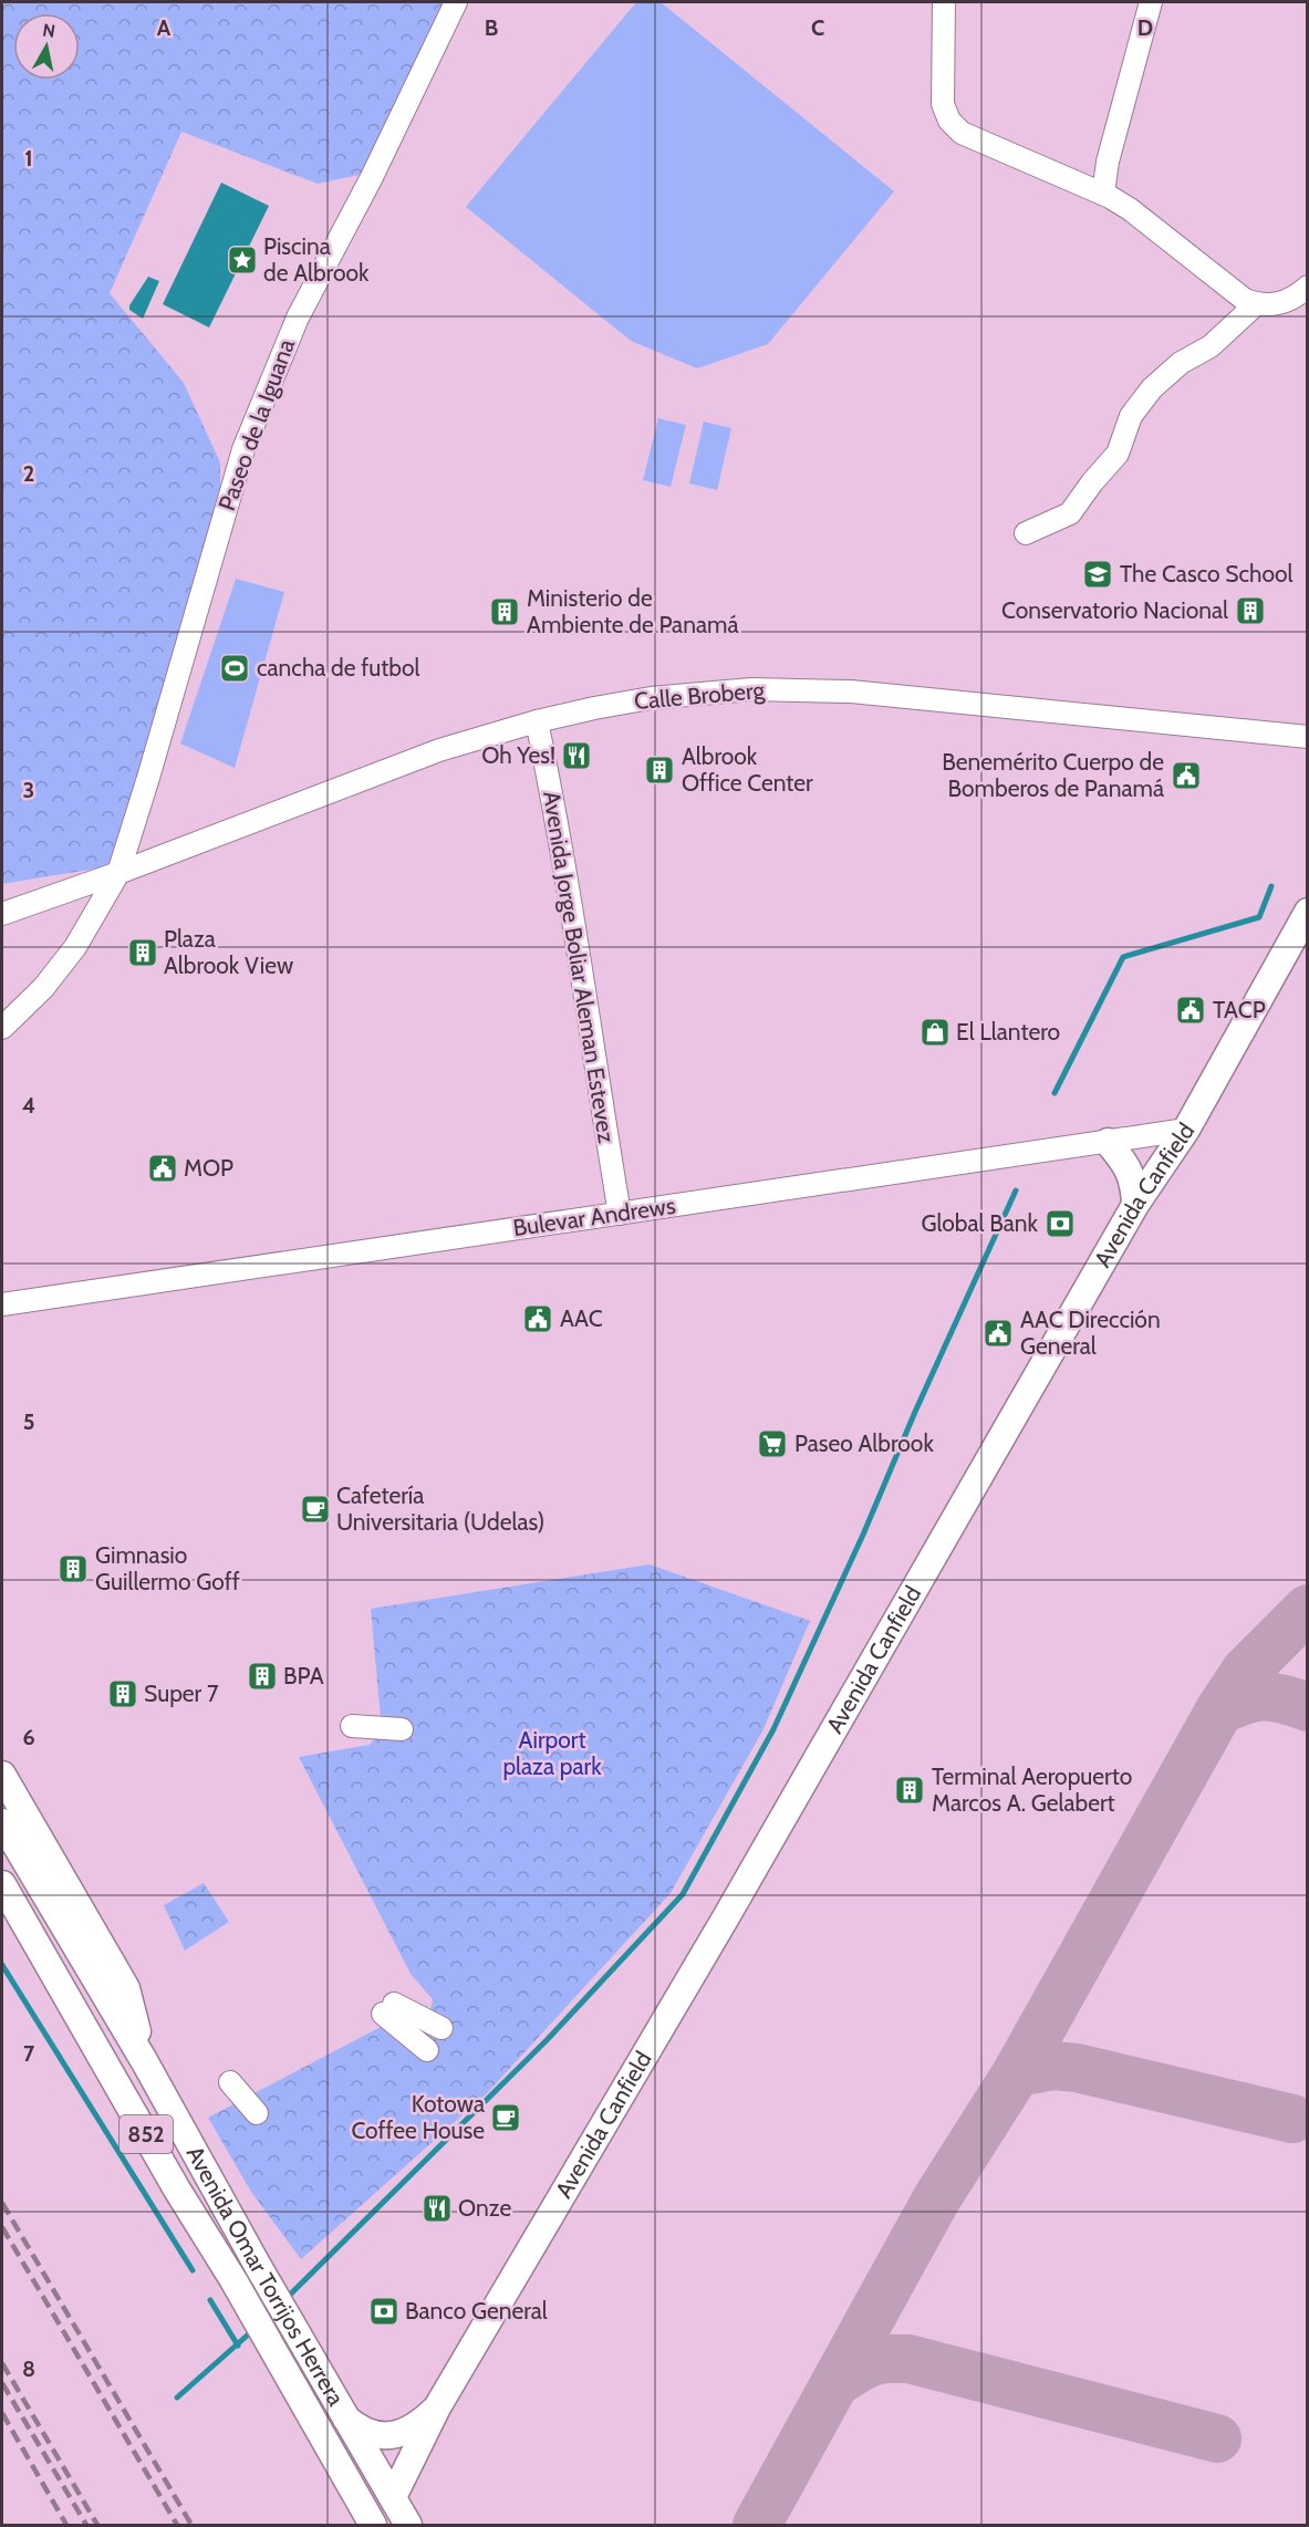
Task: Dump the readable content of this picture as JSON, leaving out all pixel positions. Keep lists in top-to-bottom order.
{
  "streets": {
    "main road": ["Avenida Canfield", "852", "Avenida Omar Torrijos Herrera"],
    "street": [
      "Paseo de la Iguana",
      "Calle Broberg",
      "Avenida Jorge Boliar Aleman Estevez",
      "Bulevar Andrews"
    ]
  },
  "crossings": [
    ["Paseo de la Iguana", "Calle Broberg"],
    ["Calle Broberg", "Avenida Jorge Boliar Aleman Estevez"],
    ["Avenida Jorge Boliar Aleman Estevez", "Bulevar Andrews"],
    ["Avenida Canfield", "Bulevar Andrews"],
    ["Avenida Canfield", "Avenida Omar Torrijos Herrera"]
  ],
  "parks": ["Airport plaza park"],
  "places": {
    "place": ["Piscina de Albrook"],
    "school or university": ["The Casco School"],
    "building": [
      "Conservatorio Nacional",
      "Ministerio de Ambiente de Panamá",
      "Albrook Office Center",
      "Plaza Albrook View",
      "Gimnasio Guillermo Goff",
      "BPA",
      "Super 7",
      "Terminal Aeropuerto Marcos A. Gelabert"
    ],
    "sports": ["cancha de futbol"],
    "restaurant": ["Oh Yes!", "Onze"],
    "public building": [
      "Benemérito Cuerpo de Bomberos de Panamá",
      "TACP",
      "MOP",
      "AAC",
      "AAC Dirección General"
    ],
    "shop": ["El Llantero"],
    "bank": ["Global Bank", "Banco General"],
    "supermarket": ["Paseo Albrook"],
    "cafe": ["Cafetería Universitaria (Udelas)", "Kotowa Coffee House"]
  },
  "north": "top",
  "grid": {
    "columns": [
      "A",
      "B",
      "C",
      "D"
    ],
    "rows": [
      "1",
      "2",
      "3",
      "4",
      "5",
      "6",
      "7",
      "8"
    ]
  }
}
